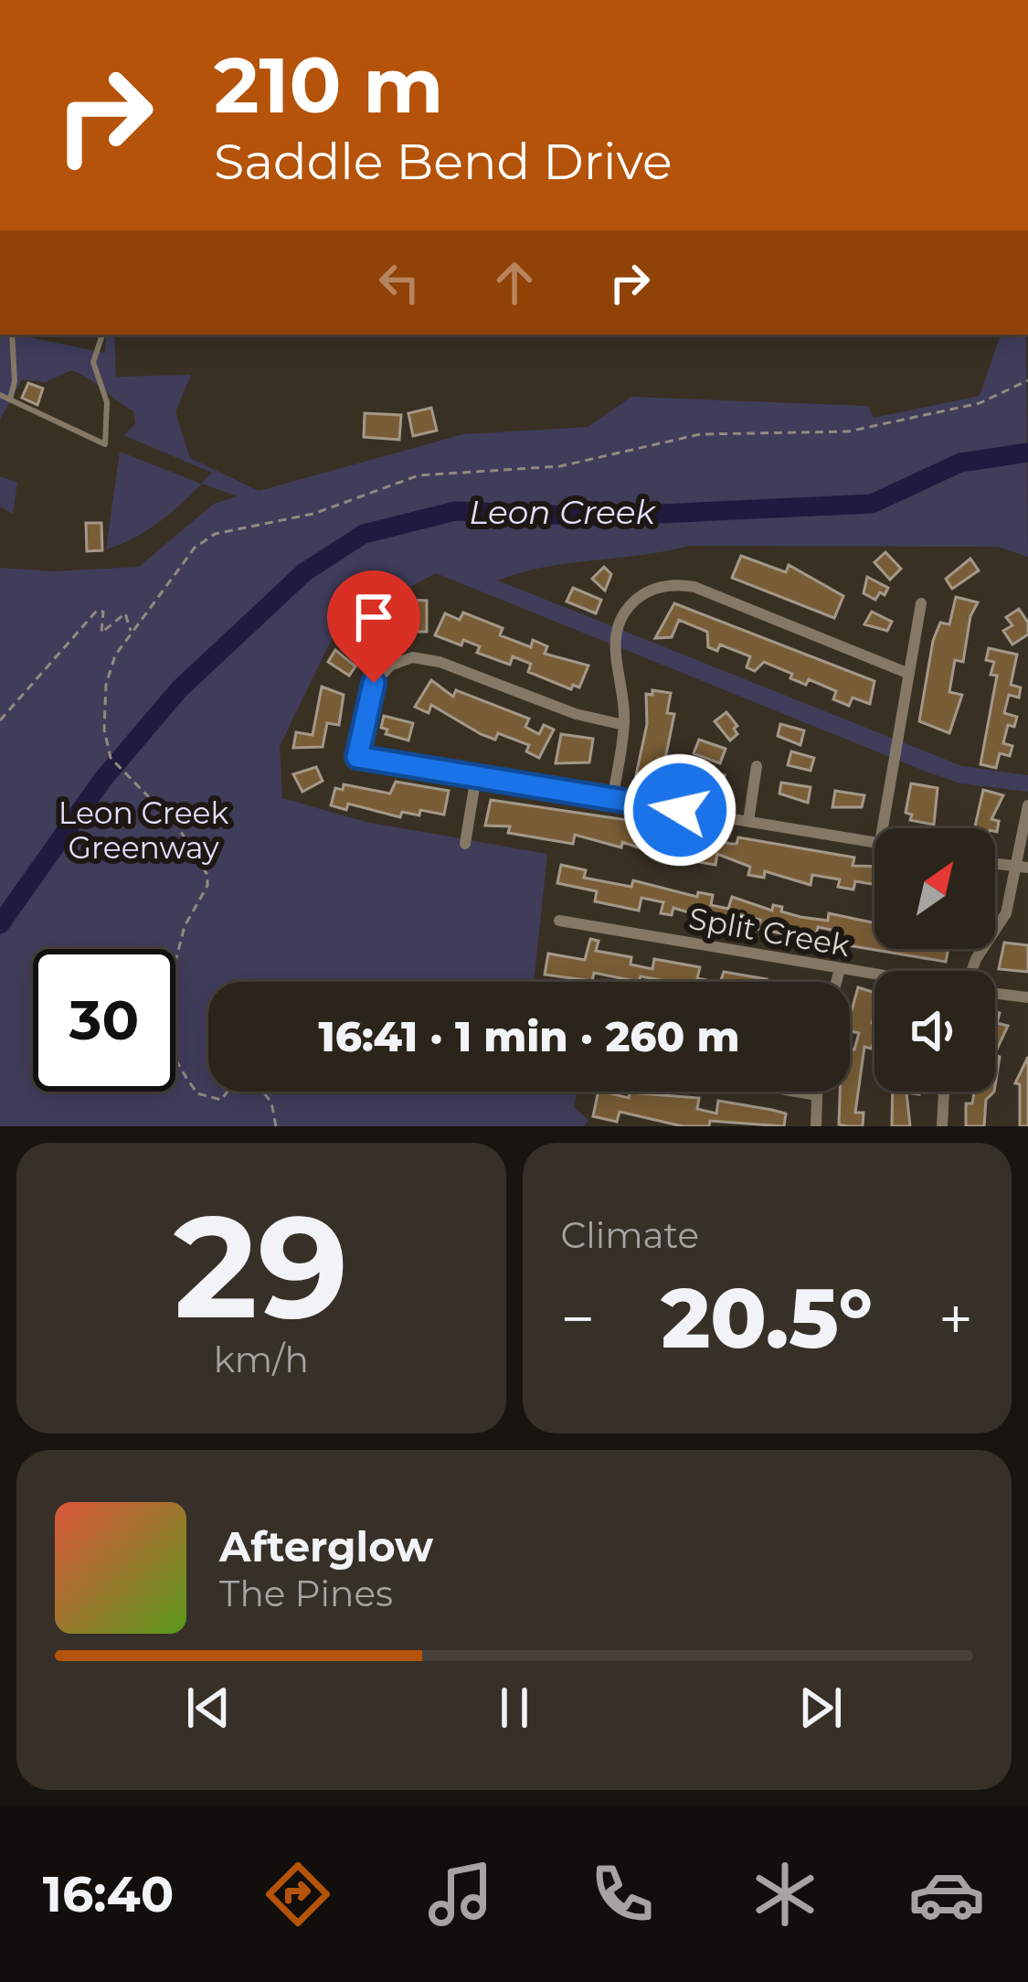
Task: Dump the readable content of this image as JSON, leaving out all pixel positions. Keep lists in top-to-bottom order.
{
  "streets": {
    "street": ["Split Creek"]
  },
  "water": ["Leon Creek"],
  "parks": ["Leon Creek Greenway"],
  "north": "top right",
  "page": {
    "turn": ["210 m", "Saddle Bend Drive"],
    "limit": "30",
    "trip": "16:41 · 1 min · 260 m",
    "tile": [
      ["29", "km/h"],
      "Climate"
    ],
    "heat": ["−", "20.5°", "+"],
    "song": ["Afterglow", "The Pines"],
    "tabs": "16:40"
  }
}
